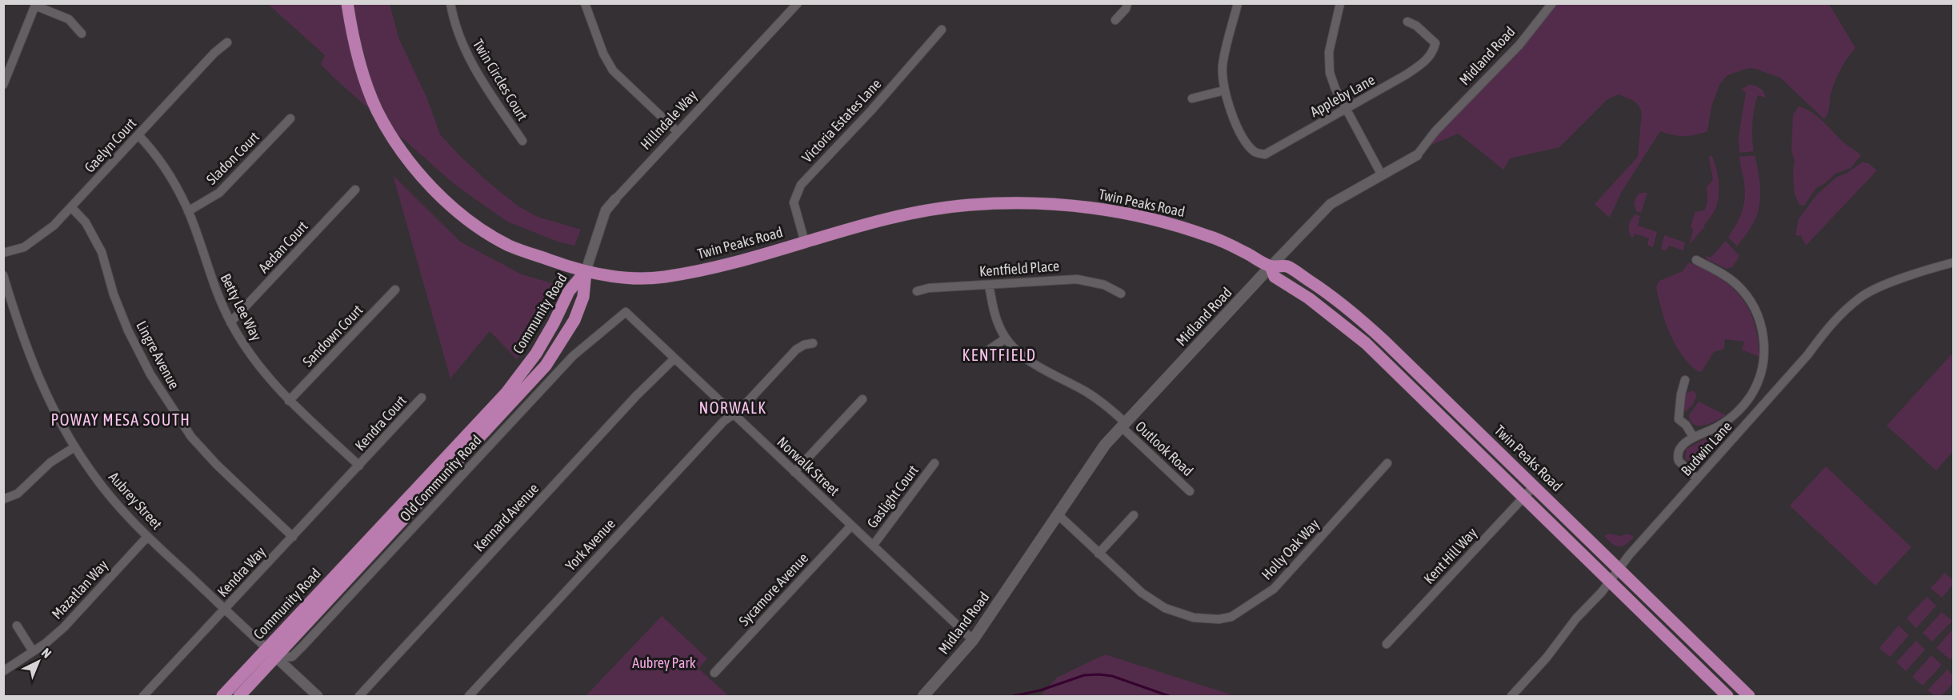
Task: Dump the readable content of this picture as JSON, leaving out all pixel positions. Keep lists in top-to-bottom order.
{
  "streets": {
    "main road": ["Midland Road", "Twin Peaks Road", "Community Road"],
    "street": [
      "Twin Circles Court",
      "Appleby Lane",
      "Hillndale Way",
      "Victoria Estates Lane",
      "Gaelyn Court",
      "Sladon Court",
      "Aedan Court",
      "Kentfield Place",
      "Betty Lee Way",
      "Sandown Court",
      "Lingre Avenue",
      "Kendra Court",
      "Outlook Road",
      "Budwin Lane",
      "Norwalk Street",
      "Old Community Road",
      "Gaslight Court",
      "Aubrey Street",
      "Kennard Avenue",
      "York Avenue",
      "Holly Oak Way",
      "Kent Hill Way",
      "Kendra Way",
      "Mazatlan Way",
      "Sycamore Avenue"
    ]
  },
  "crossings": [
    ["Midland Road", "Twin Peaks Road"],
    ["Midland Road", "Outlook Road"],
    ["Midland Road", "Norwalk Street"],
    ["Midland Road", "Holly Oak Way"],
    ["Hillndale Way", "Twin Peaks Road"],
    ["Hillndale Way", "Community Road"],
    ["Victoria Estates Lane", "Twin Peaks Road"],
    ["Gaelyn Court", "Betty Lee Way"],
    ["Gaelyn Court", "Lingre Avenue"],
    ["Sladon Court", "Betty Lee Way"],
    ["Twin Peaks Road", "Community Road"],
    ["Twin Peaks Road", "Budwin Lane"],
    ["Twin Peaks Road", "Kent Hill Way"],
    ["Aedan Court", "Betty Lee Way"],
    ["Betty Lee Way", "Sandown Court"],
    ["Betty Lee Way", "Kendra Court"],
    ["Betty Lee Way", "Kendra Way"],
    ["Community Road", "Old Community Road"],
    ["Community Road", "Aubrey Street"],
    ["Lingre Avenue", "Kendra Way"],
    ["Kendra Court", "Kendra Way"],
    ["Norwalk Street", "Old Community Road"],
    ["Norwalk Street", "Gaslight Court"],
    ["Norwalk Street", "Kennard Avenue"],
    ["Norwalk Street", "York Avenue"],
    ["Norwalk Street", "Sycamore Avenue"],
    ["Old Community Road", "Aubrey Street"],
    ["Aubrey Street", "Kendra Way"],
    ["Aubrey Street", "Mazatlan Way"]
  ],
  "districts": ["KENTFIELD", "NORWALK", "POWAY MESA SOUTH"],
  "parks": ["Aubrey Park"],
  "north": "top right"
}
